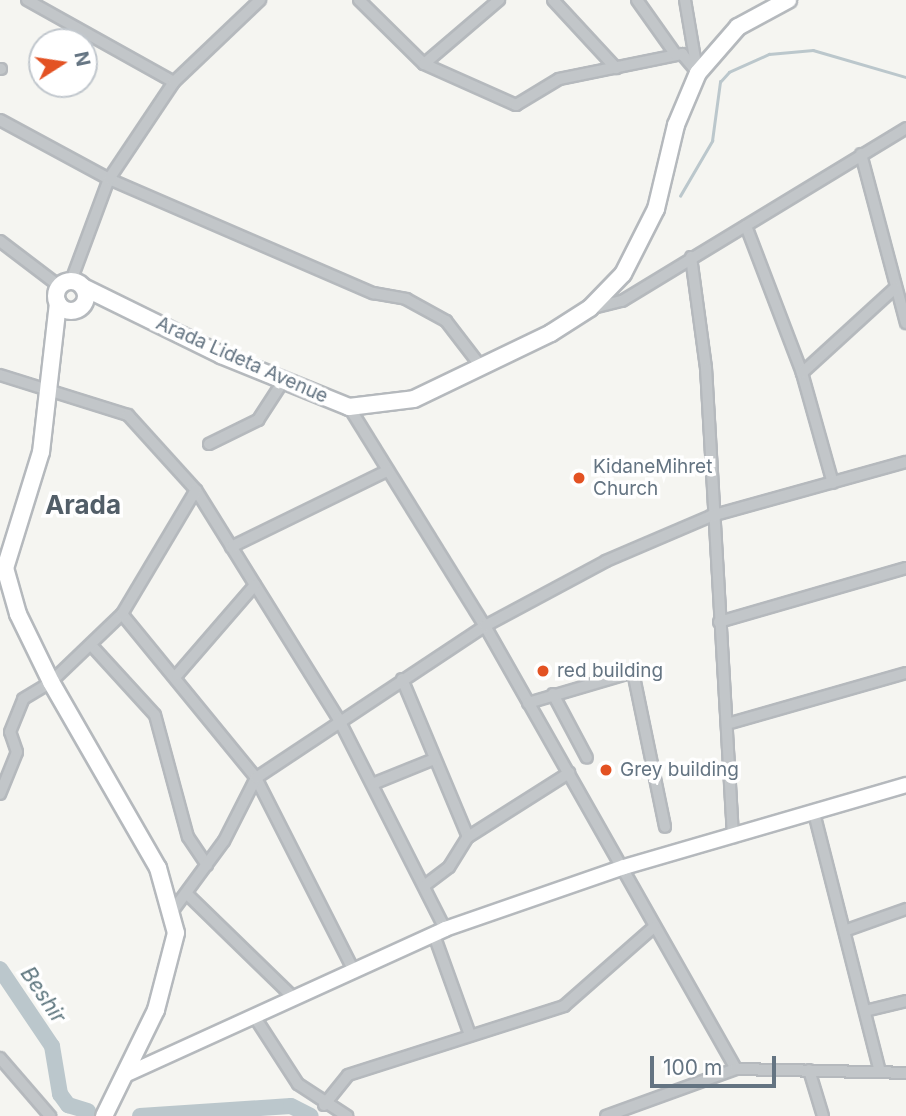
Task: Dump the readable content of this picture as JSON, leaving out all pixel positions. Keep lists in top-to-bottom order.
{
  "streets": {
    "highway": ["Arada Lideta Avenue"]
  },
  "districts": ["Arada"],
  "water": ["Beshir"],
  "places": ["KidaneMihret Church", "red building", "Grey building"],
  "scale_bar": "100 m",
  "north": "right"
}
